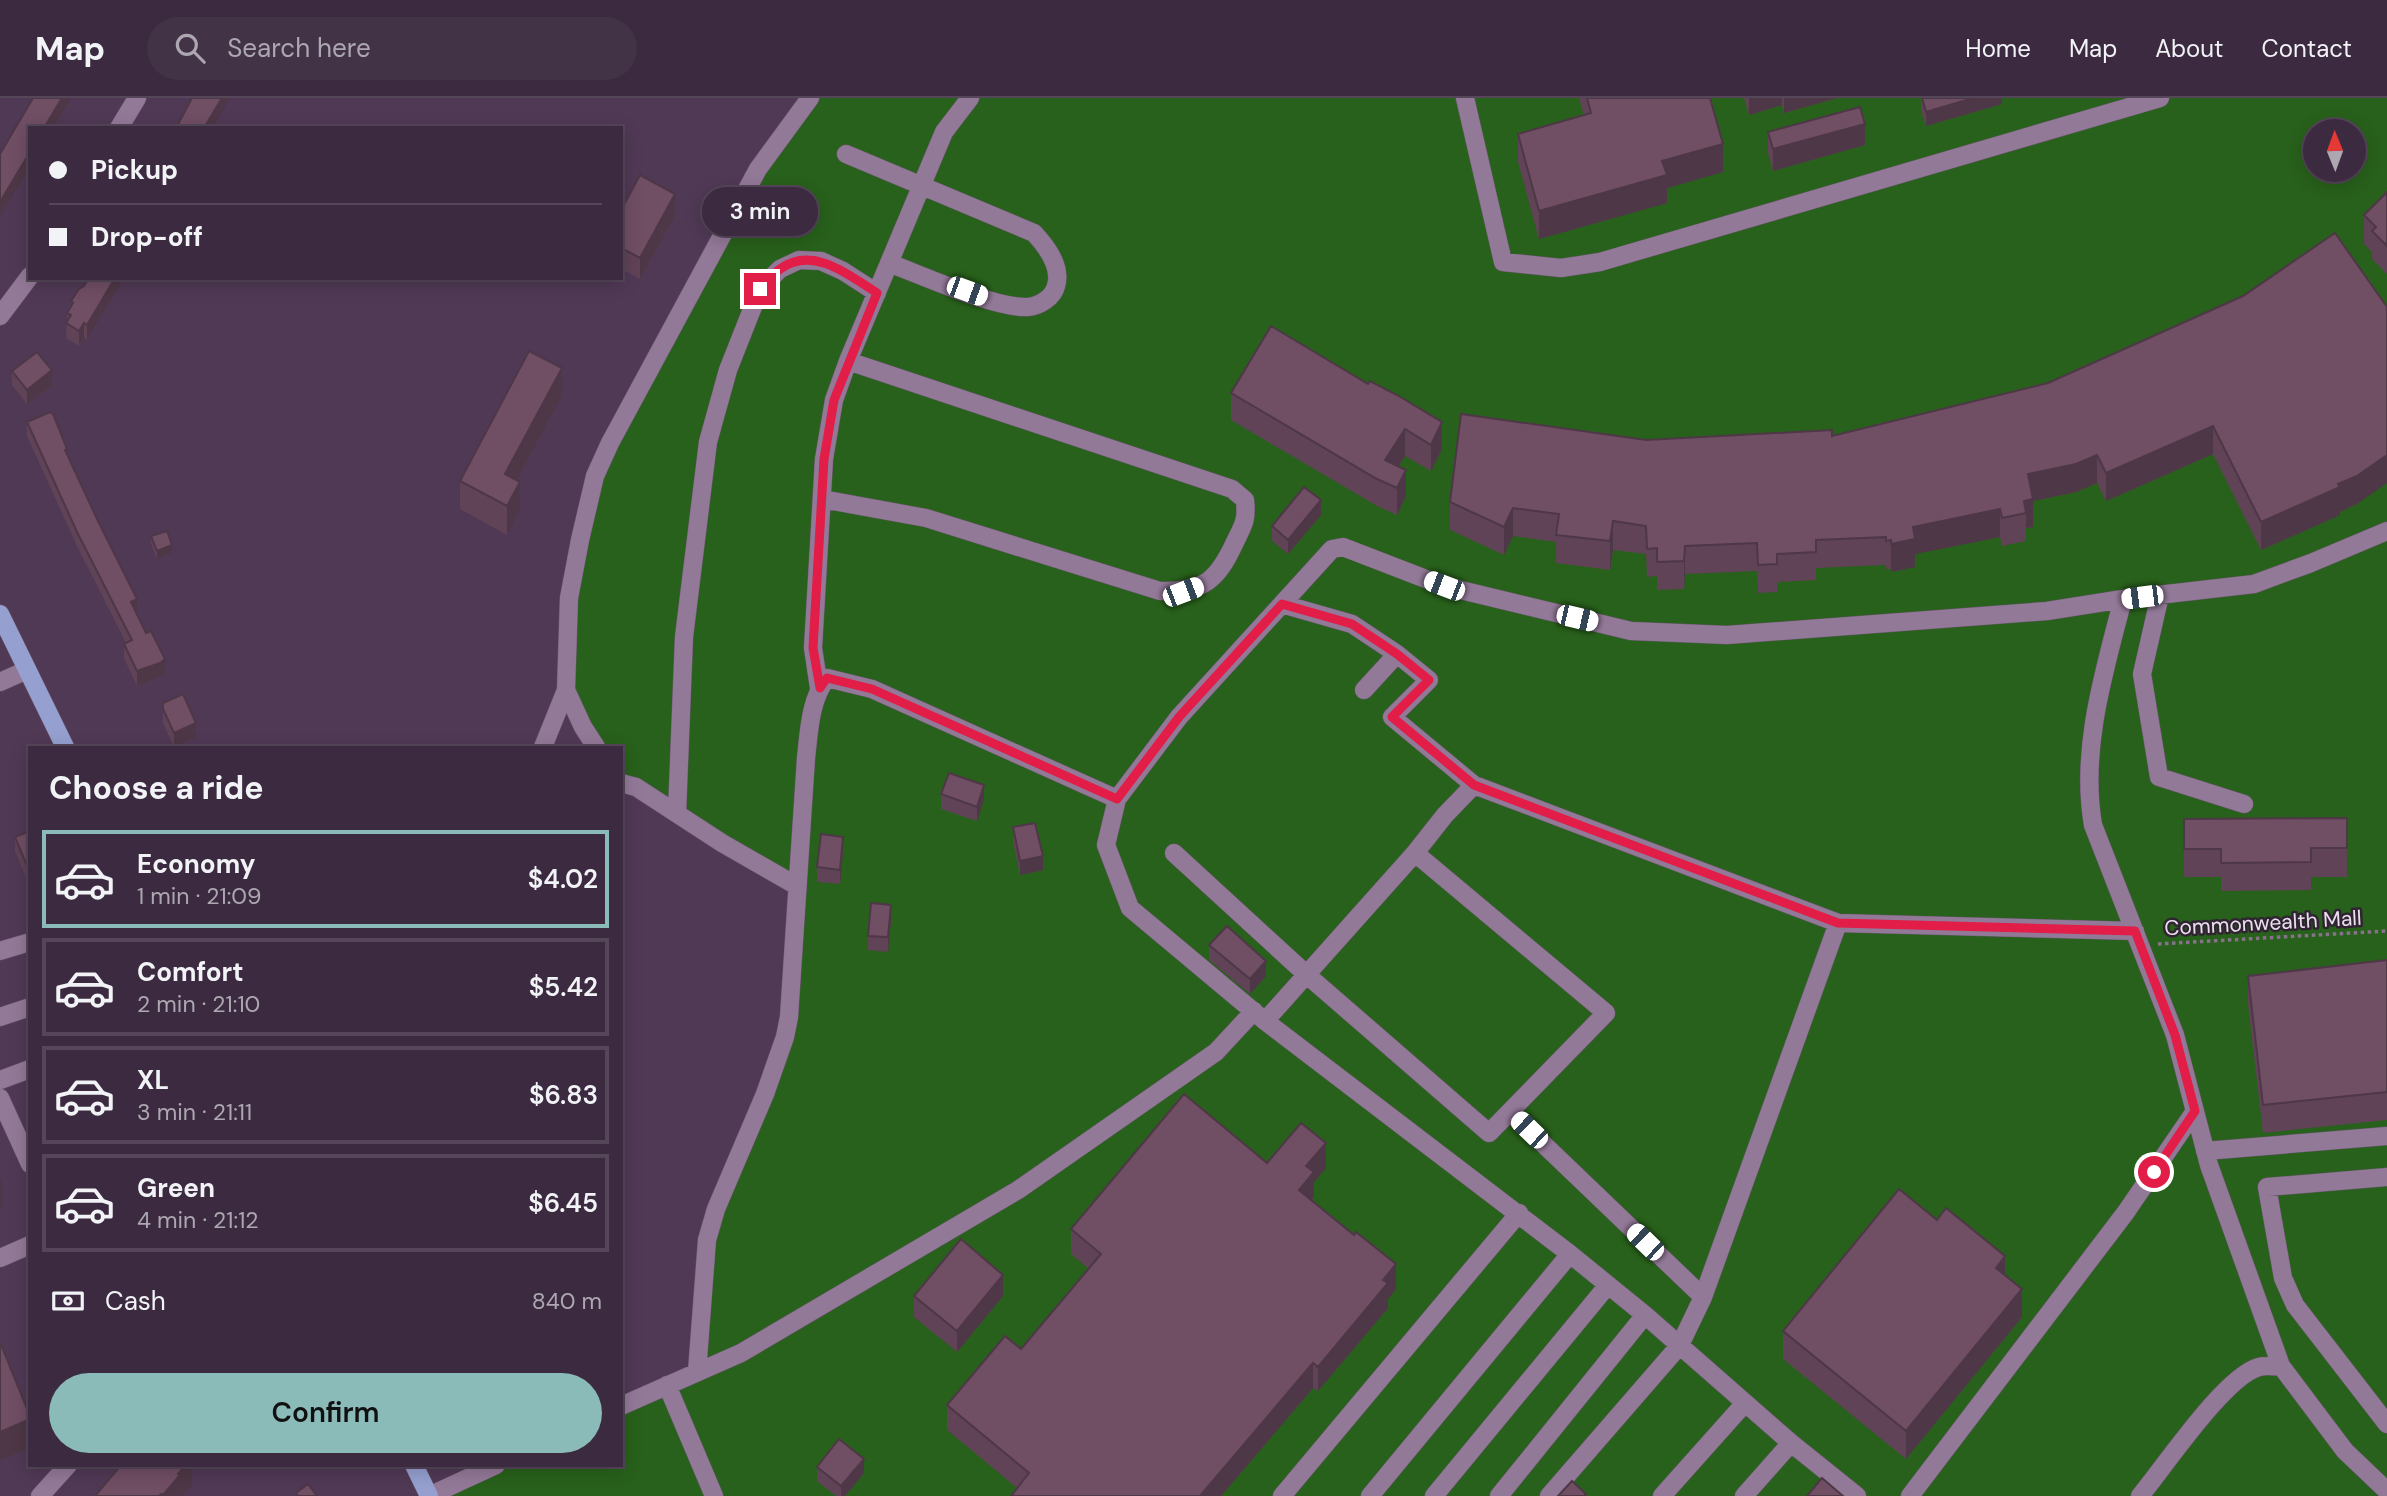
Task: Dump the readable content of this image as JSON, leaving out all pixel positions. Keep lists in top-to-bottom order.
{
  "streets": {
    "path": ["Commonwealth Mall"]
  },
  "north": "top",
  "page": {
    "header": "Map",
    "search": "Search here",
    "nav": [
      "Home",
      "Map",
      "About",
      "Contact"
    ],
    "banner": ["Pickup", "Drop-off"],
    "bubble": "3 min",
    "heading": "Choose a ride",
    "list": [
      {
        "name": "Economy",
        "note": "1 min · 21:09",
        "value": "$4.02"
      },
      {
        "name": "Comfort",
        "note": "2 min · 21:10",
        "value": "$5.42"
      },
      {
        "name": "XL",
        "note": "3 min · 21:11",
        "value": "$6.83"
      },
      {
        "name": "Green",
        "note": "4 min · 21:12",
        "value": "$6.45"
      }
    ],
    "pay": ["Cash", "840 m"],
    "buttons": "Confirm"
  }
}
